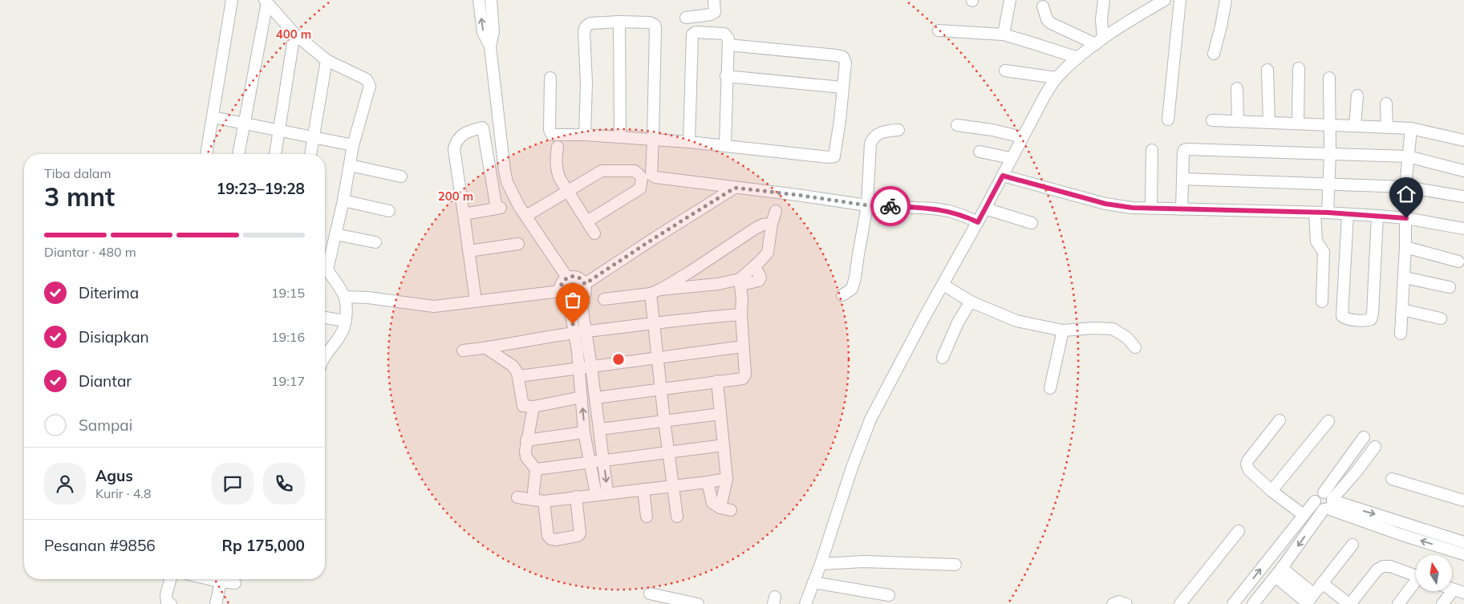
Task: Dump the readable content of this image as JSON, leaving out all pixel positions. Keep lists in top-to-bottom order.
{
  "north": "top",
  "page": {
    "heading": ["3 mnt", "Tiba dalam", "19:23–19:28"],
    "panel": [
      "Agus",
      "Kurir · 4.8",
      "Pesanan #9856",
      "Rp 175,000"
    ],
    "bar": "Diantar · 480 m",
    "list": [
      ["Diterima", "19:15"],
      ["Disiapkan", "19:16"],
      ["Diantar", "19:17"],
      "Sampai"
    ]
  },
  "rings": ["400 m", "200 m"]
}
